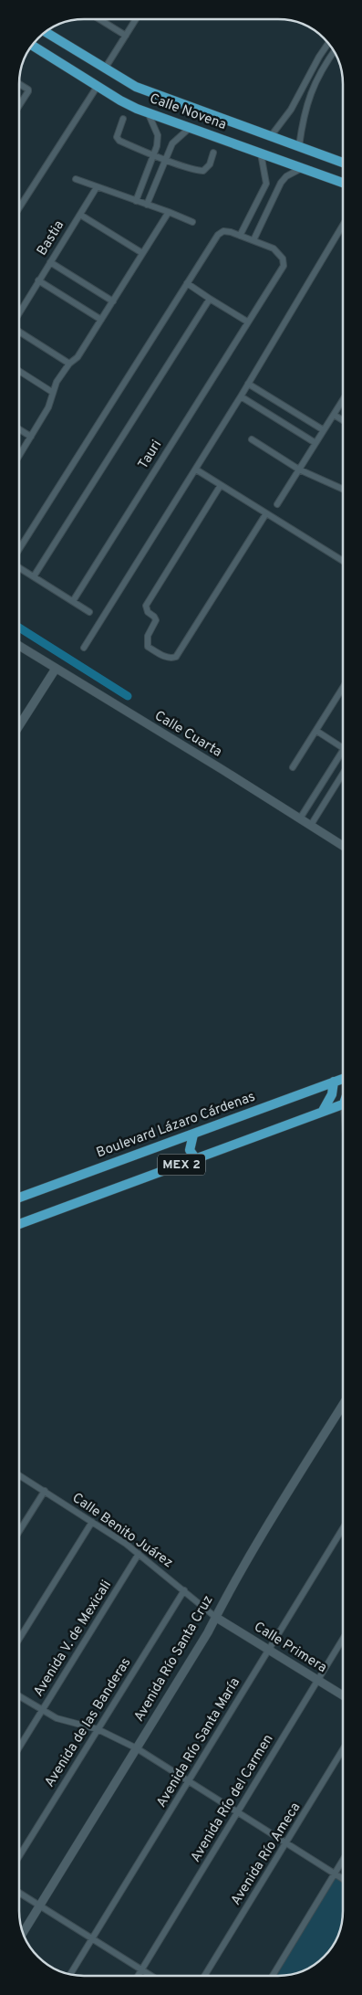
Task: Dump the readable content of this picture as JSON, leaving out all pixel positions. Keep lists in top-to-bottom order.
{
  "streets": {
    "main road": ["Calle Novena", "Boulevard Lázaro Cárdenas", "MEX 2"],
    "street": [
      "Bastia",
      "Tauri",
      "Calle Cuarta",
      "Calle Benito Juárez",
      "Avenida V. de Mexicali",
      "Calle Primera",
      "Avenida Río Santa Cruz",
      "Avenida de las Banderas",
      "Avenida Río Santa María",
      "Avenida Río del Carmen",
      "Avenida Río Ameca"
    ]
  },
  "crossings": [
    ["Calle Benito Juárez", "Avenida V. de Mexicali"],
    ["Calle Benito Juárez", "Calle Primera"],
    ["Calle Benito Juárez", "Avenida Río Santa Cruz"],
    ["Calle Benito Juárez", "Avenida de las Banderas"],
    ["Calle Primera", "Avenida Río Santa Cruz"],
    ["Calle Primera", "Avenida Río Santa María"],
    ["Calle Primera", "Avenida Río del Carmen"]
  ]
}
